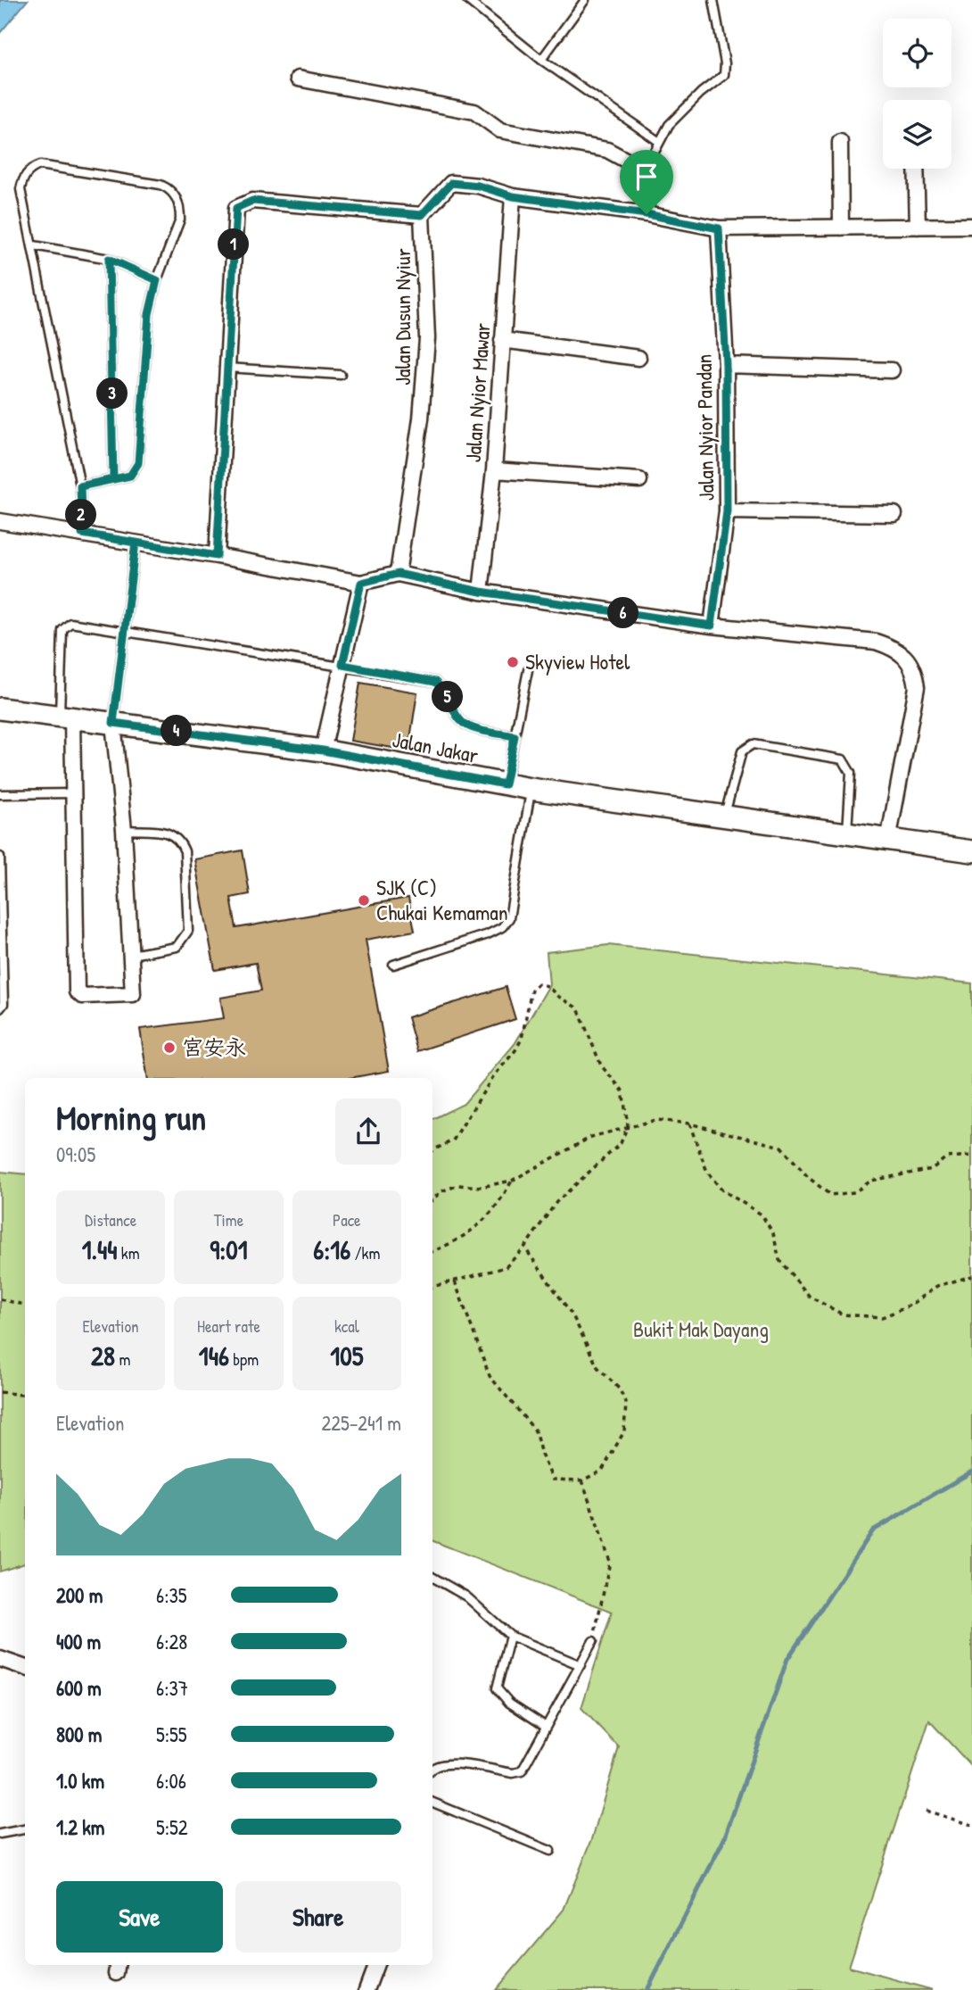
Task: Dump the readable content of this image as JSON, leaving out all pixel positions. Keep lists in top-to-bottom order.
{
  "streets": {
    "main road": ["Jalan Jakar"],
    "street": ["Jalan Dusun Nyiur", "Jalan Nyior Mawar", "Jalan Nyior Pandan"]
  },
  "parks": ["Bukit Mak Dayang"],
  "places": ["Skyview Hotel", "SJK (C) Chukai Kemaman", "宮安永"],
  "page": {
    "pins": [
      "1",
      "3",
      "2",
      "6",
      "5",
      "4"
    ],
    "heading": ["Morning run", "09:05"],
    "stats": [
      ["Distance", "1.44 km"],
      ["Time", "9:01"],
      ["Pace", "6:16 /km"],
      ["Elevation", "28 m"],
      ["Heart rate", "146 bpm"],
      ["kcal", "105"]
    ],
    "chart": ["Elevation", "225–241 m"],
    "list": [
      {
        "name": "200 m",
        "note": "6:35"
      },
      {
        "name": "400 m",
        "note": "6:28"
      },
      {
        "name": "600 m",
        "note": "6:37"
      },
      {
        "name": "800 m",
        "note": "5:55"
      },
      {
        "name": "1.0 km",
        "note": "6:06"
      },
      {
        "name": "1.2 km",
        "note": "5:52"
      }
    ],
    "buttons": ["Save", "Share"]
  }
}
